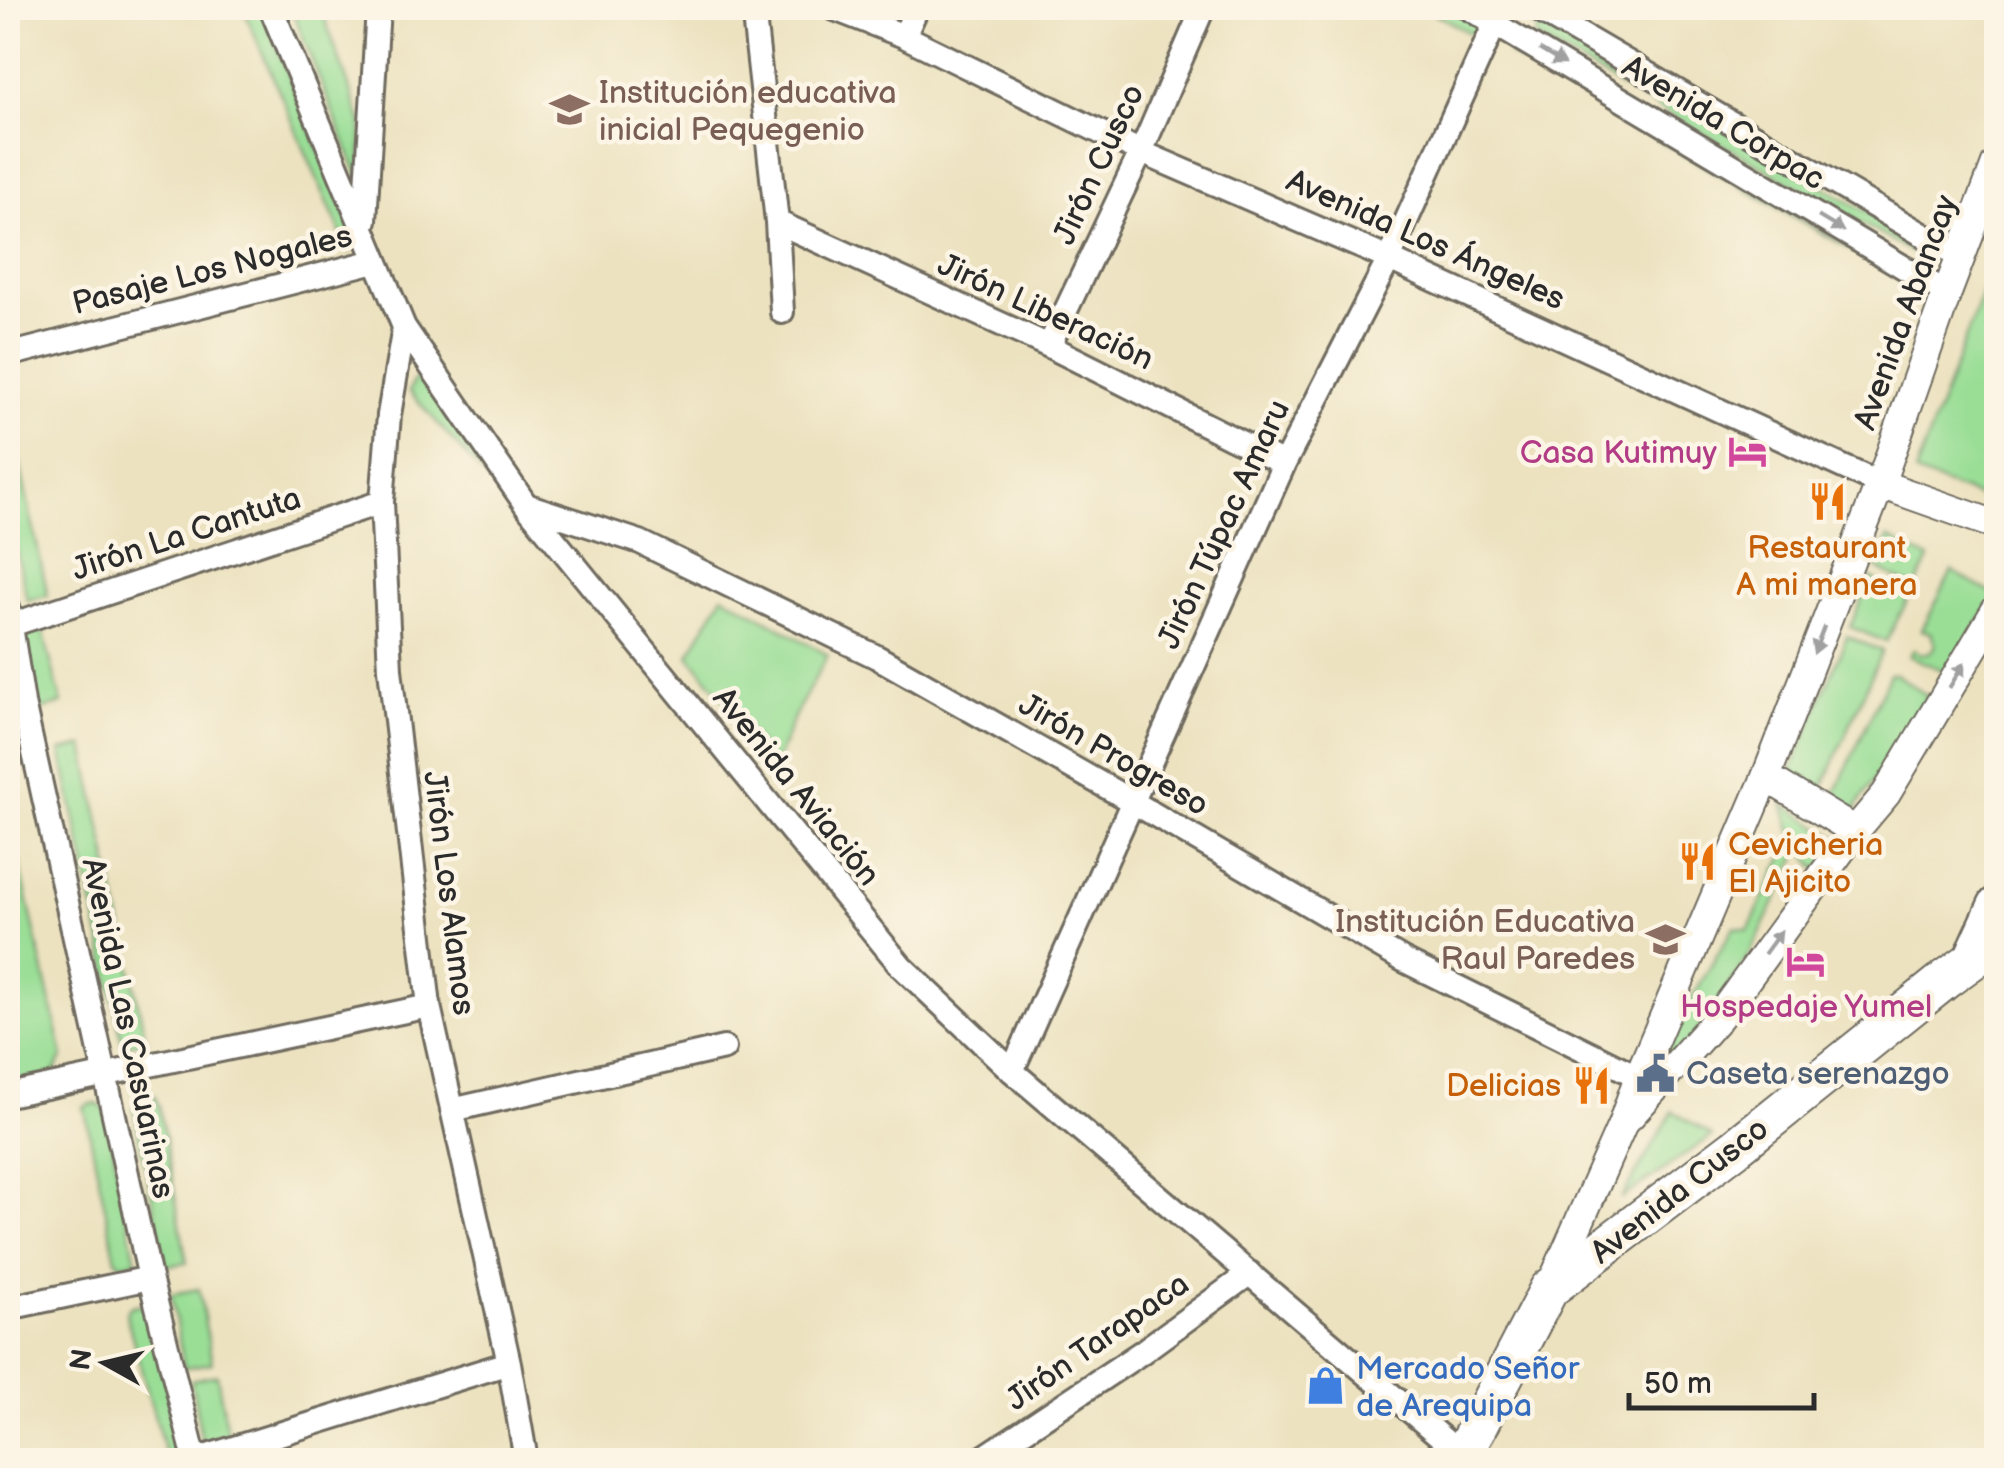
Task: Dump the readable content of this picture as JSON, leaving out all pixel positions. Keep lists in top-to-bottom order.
{
  "streets": {
    "highway": ["Avenida Cusco"],
    "street": [
      "Avenida Corpac",
      "Jirón Cusco",
      "Avenida Los Ángeles",
      "Pasaje Los Nogales",
      "Jirón Liberación",
      "Avenida Abancay",
      "Jirón Túpac Amaru",
      "Jirón La Cantuta",
      "Jirón Progreso",
      "Avenida Aviación",
      "Jirón Los Alamos",
      "Avenida Las Casuarinas",
      "Jirón Tarapaca"
    ]
  },
  "crossings": [
    ["Avenida Corpac", "Avenida Abancay"],
    ["Avenida Corpac", "Jirón Túpac Amaru"],
    ["Jirón Cusco", "Avenida Los Ángeles"],
    ["Jirón Cusco", "Jirón Liberación"],
    ["Avenida Los Ángeles", "Avenida Abancay"],
    ["Avenida Los Ángeles", "Jirón Túpac Amaru"],
    ["Pasaje Los Nogales", "Avenida Aviación"],
    ["Jirón Liberación", "Jirón Túpac Amaru"],
    ["Avenida Abancay", "Jirón Progreso"],
    ["Jirón Túpac Amaru", "Jirón Progreso"],
    ["Jirón Túpac Amaru", "Avenida Aviación"],
    ["Jirón La Cantuta", "Jirón Los Alamos"],
    ["Jirón La Cantuta", "Avenida Las Casuarinas"],
    ["Jirón Progreso", "Avenida Aviación"],
    ["Avenida Aviación", "Jirón Los Alamos"],
    ["Avenida Aviación", "Jirón Tarapaca"]
  ],
  "places": {
    "school or university": ["Institución educativa inicial Pequegenio", "Institución Educativa Raul Paredes"],
    "hotel": ["Casa Kutimuy", "Hospedaje Yumel"],
    "restaurant": ["Restaurant A mi manera", "Cevicheria El Ajicito", "Delicias"],
    "public building": ["Caseta serenazgo"],
    "shop": ["Mercado Señor de Arequipa"]
  },
  "scale_bar": "50 m",
  "north": "left"
}
